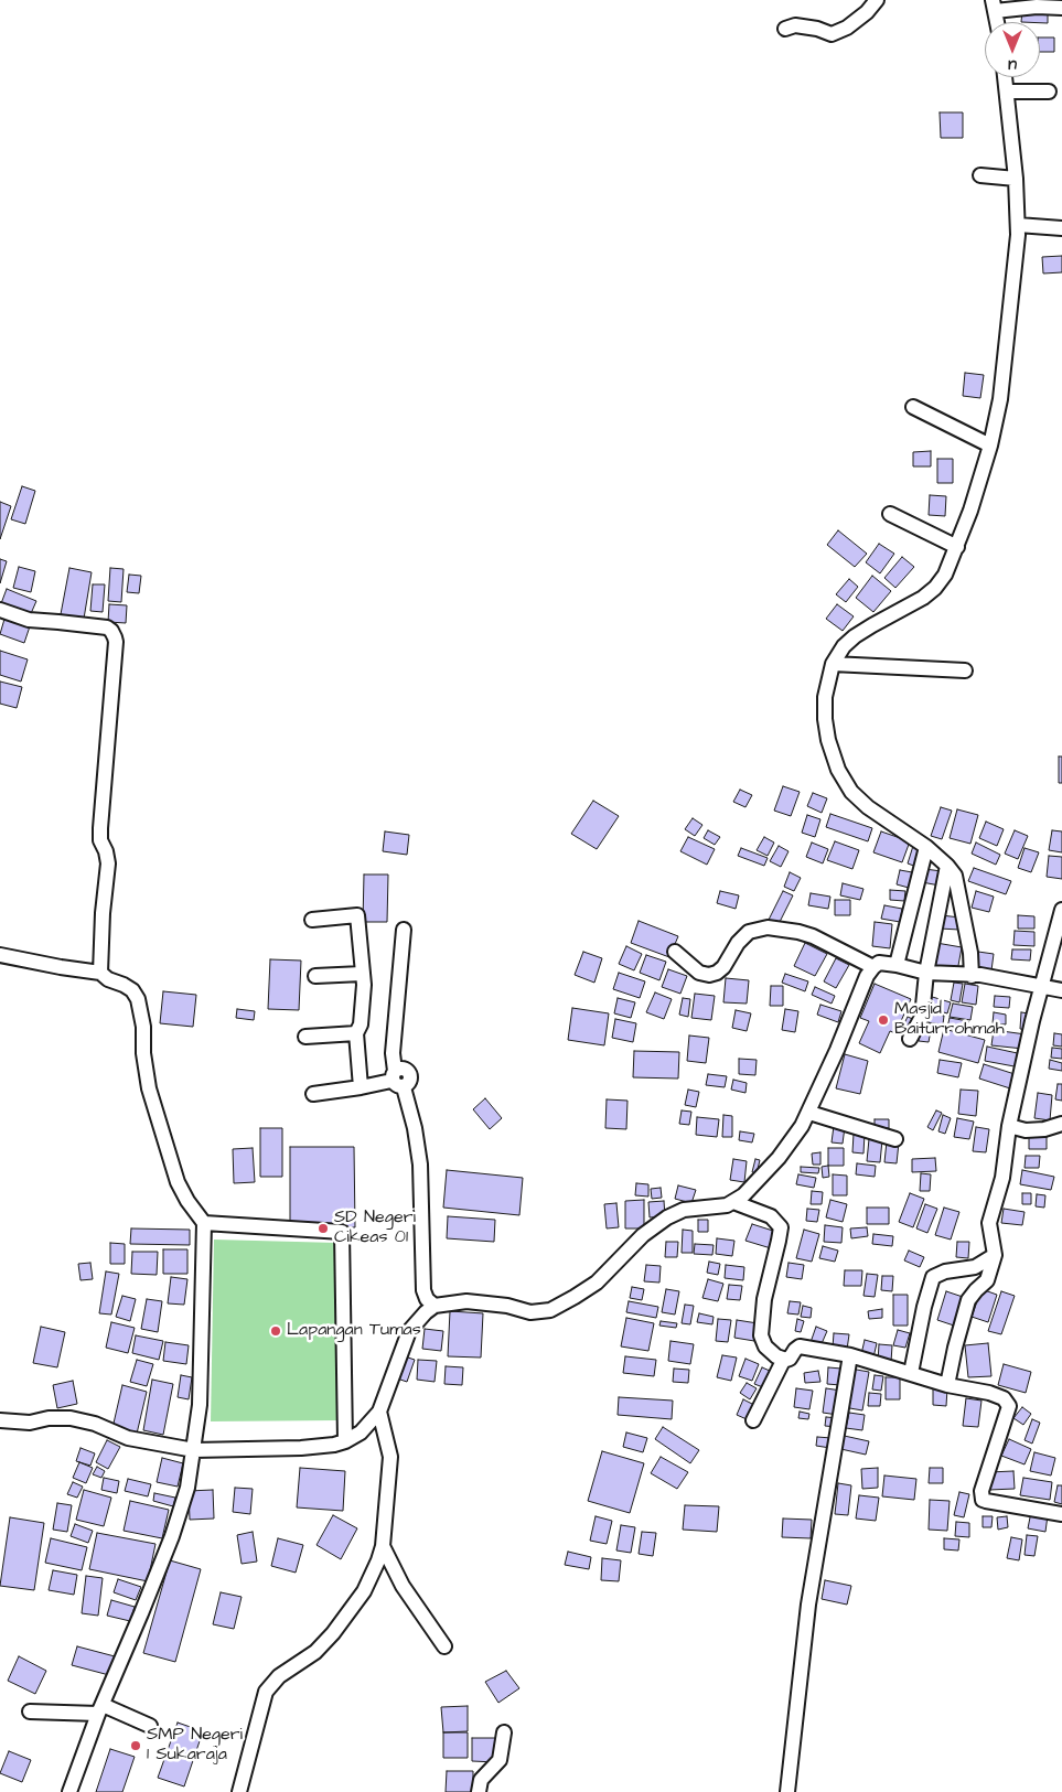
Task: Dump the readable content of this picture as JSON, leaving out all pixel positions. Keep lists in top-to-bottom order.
{
  "places": [
    "Masjid Baiturrohmah",
    "SD Negeri Cikeas 01",
    "Lapangan Tumas",
    "SMP Negeri 1 Sukaraja"
  ],
  "north": "bottom"
}
